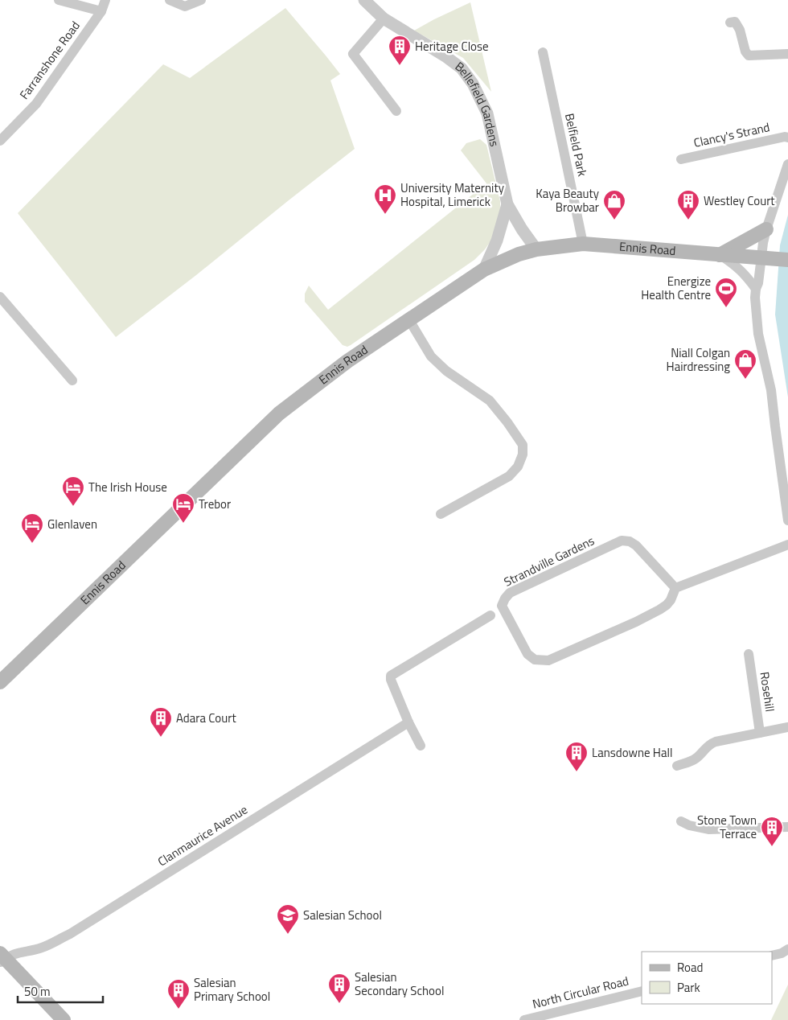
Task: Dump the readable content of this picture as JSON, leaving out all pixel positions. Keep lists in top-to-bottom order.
{
  "streets": {
    "main road": ["Ennis Road"],
    "street": [
      "Farranshone Road",
      "Bellefield Gardens",
      "Clancy's Strand",
      "Belfield Park",
      "Strandville Gardens",
      "Rosehill",
      "Clanmaurice Avenue",
      "North Circular Road"
    ]
  },
  "crossings": [
    ["Bellefield Gardens", "Ennis Road"],
    ["Belfield Park", "Ennis Road"]
  ],
  "places": {
    "building": [
      "Heritage Close",
      "Westley Court",
      "Adara Court",
      "Lansdowne Hall",
      "Stone Town Terrace",
      "Salesian Secondary School",
      "Salesian Primary School"
    ],
    "hospital": ["University Maternity Hospital, Limerick"],
    "shop": ["Kaya Beauty Browbar", "Niall Colgan Hairdressing"],
    "sports": ["Energize Health Centre"],
    "hotel": ["The Irish House", "Trebor", "Glenlaven"],
    "school or university": ["Salesian School"]
  },
  "legend": ["Road", "Park"],
  "scale_bar": "50 m"
}
